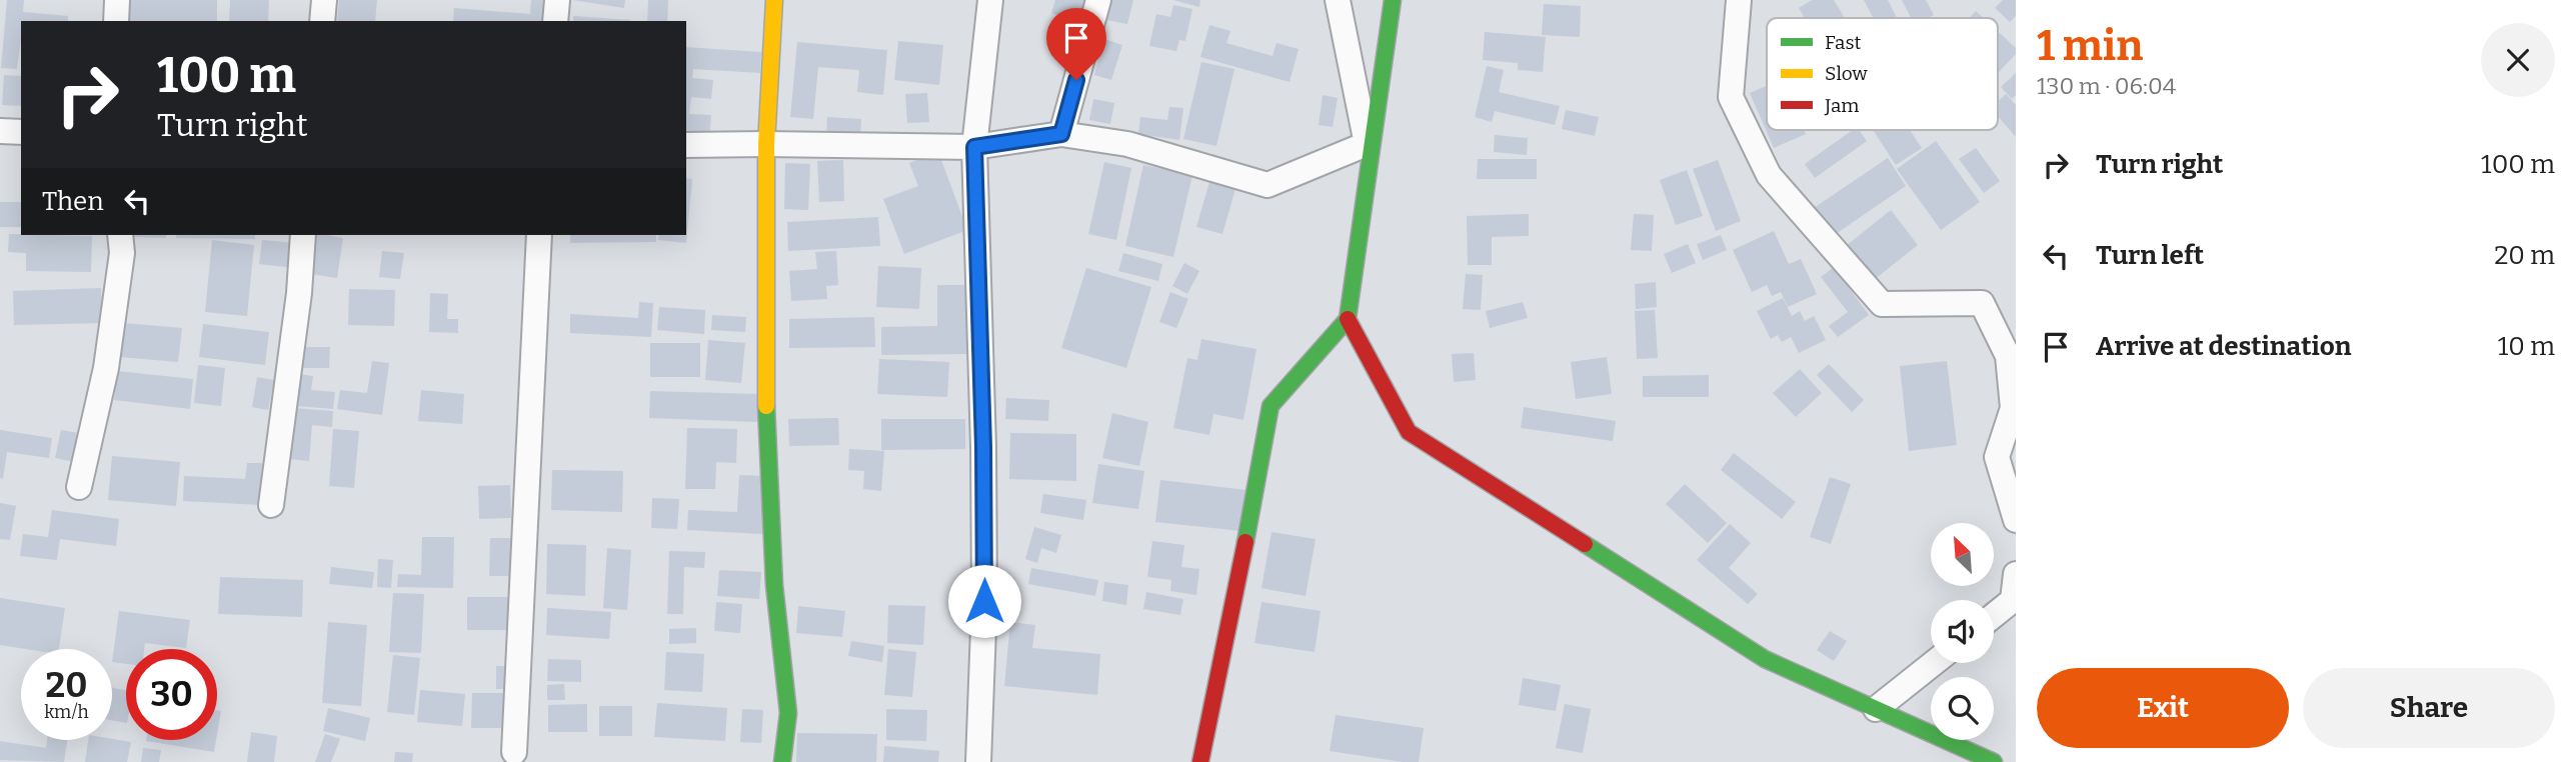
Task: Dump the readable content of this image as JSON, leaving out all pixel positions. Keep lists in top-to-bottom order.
{
  "legend": ["Fast", "Slow", "Jam"],
  "north": "top left",
  "page": {
    "heading": ["1 min", "130 m · 06:04"],
    "turn": ["100 m", "Turn right"],
    "list": [
      {
        "name": "Turn right",
        "value": "100 m"
      },
      {
        "name": "Turn left",
        "value": "20 m"
      },
      {
        "name": "Arrive at destination",
        "value": "10 m"
      }
    ],
    "then": "Then",
    "speed": "20 km/h",
    "limit": "30",
    "buttons": ["Exit", "Share"]
  }
}
